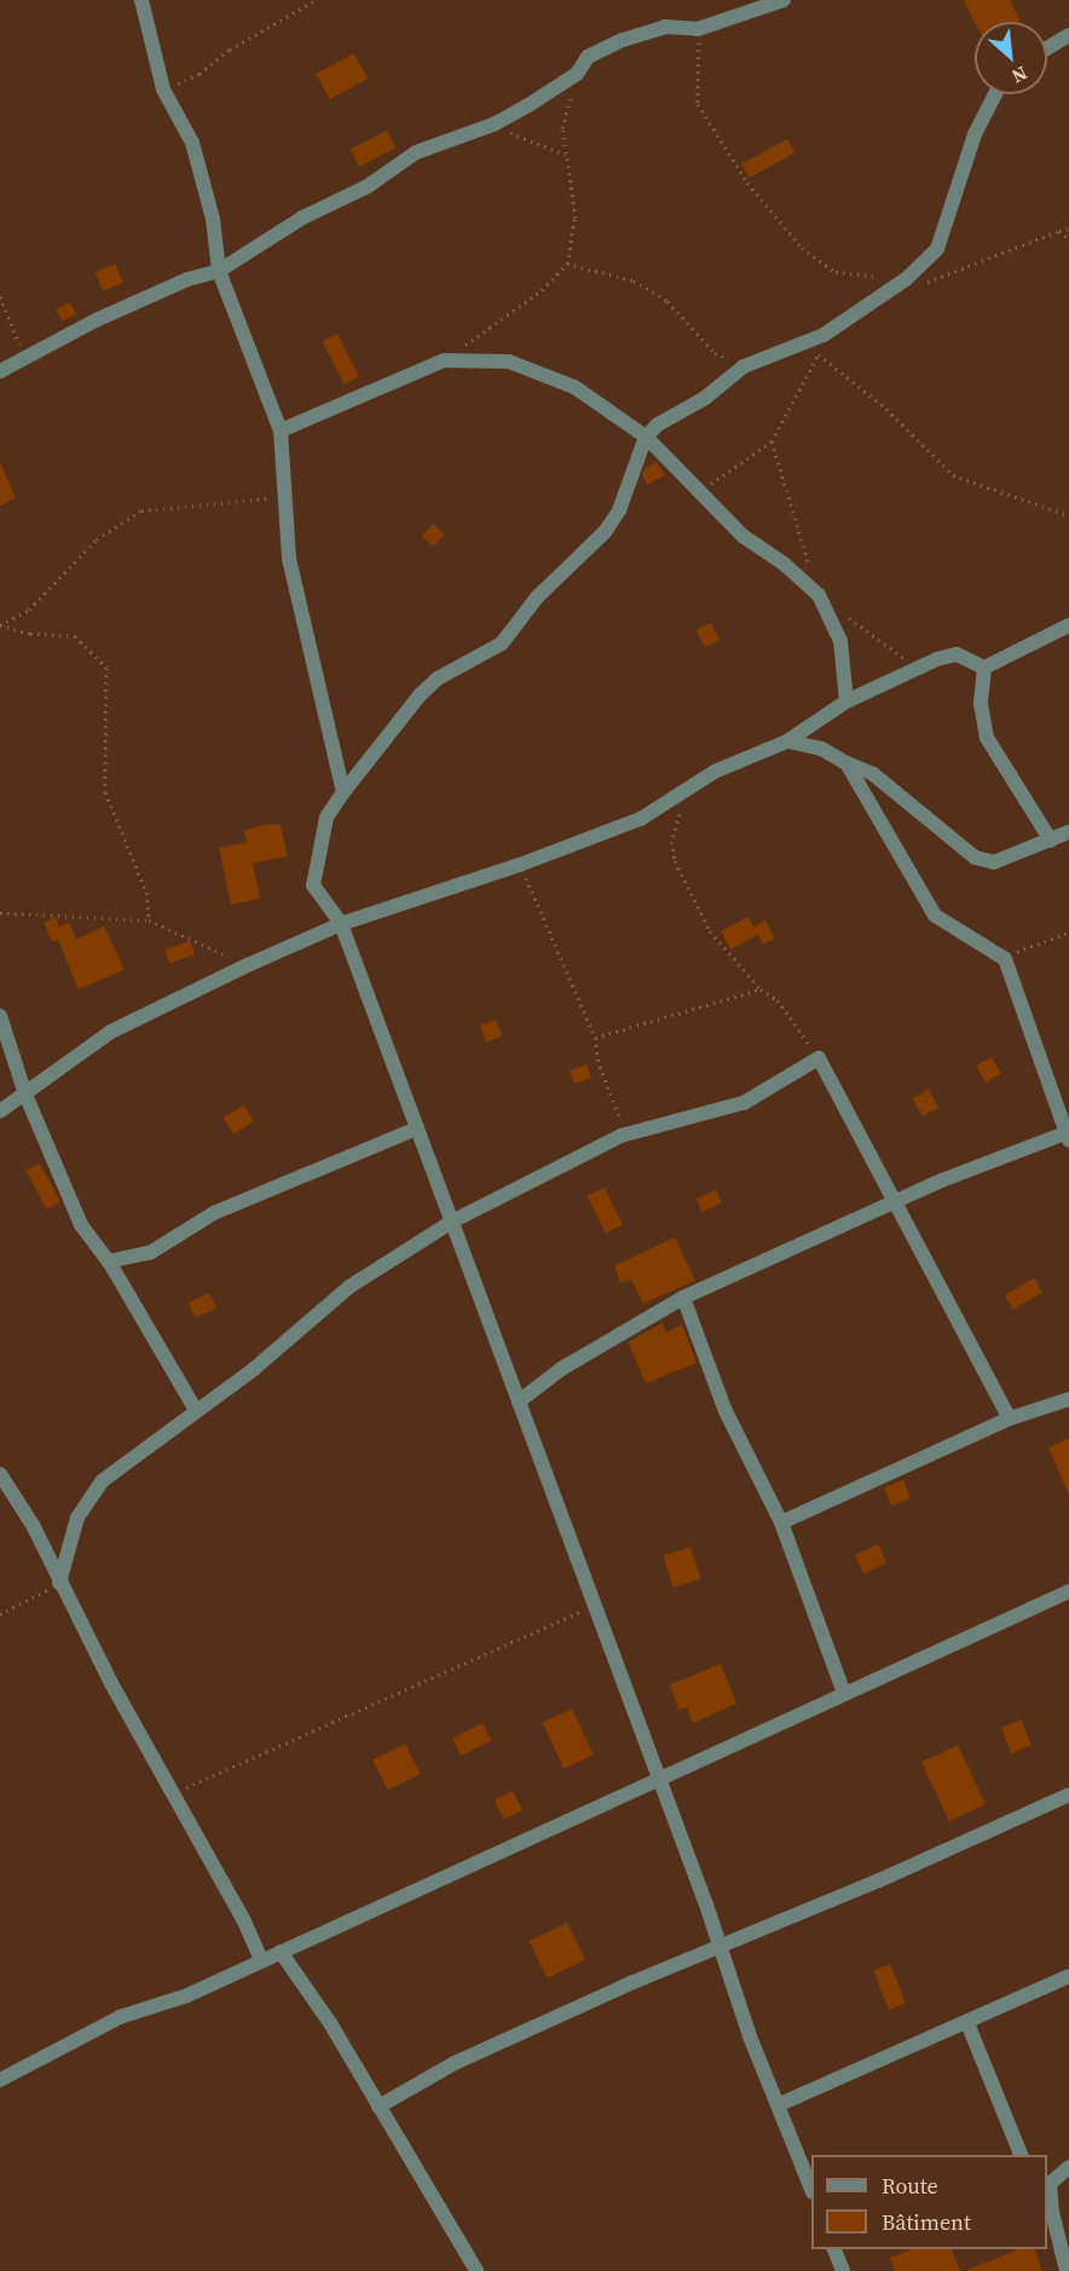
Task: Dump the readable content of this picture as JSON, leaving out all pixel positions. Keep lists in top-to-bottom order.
{
  "legend": ["Route", "Bâtiment"],
  "north": "bottom right"
}
